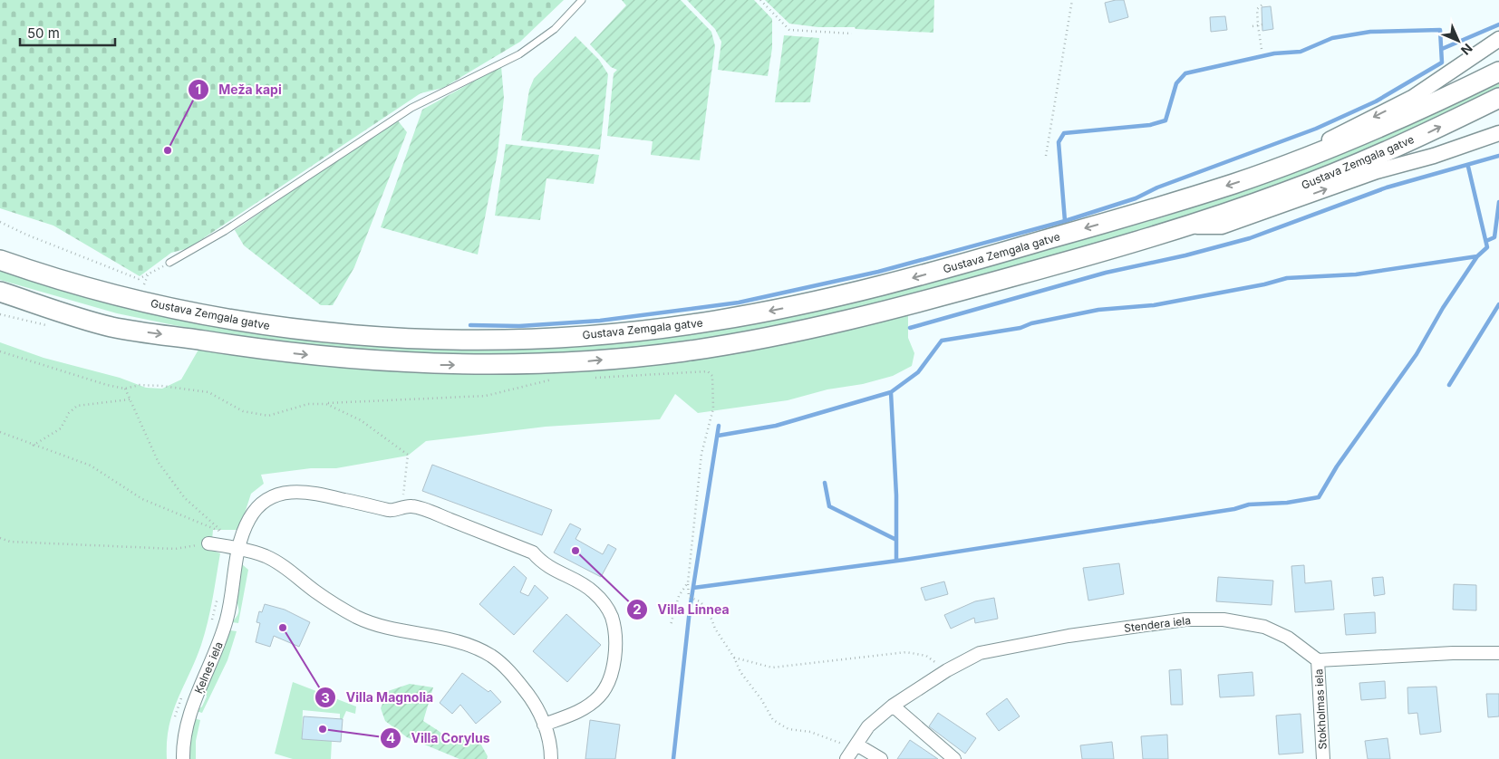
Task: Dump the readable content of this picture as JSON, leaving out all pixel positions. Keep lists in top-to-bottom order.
{
  "streets": {
    "main road": ["Gustava Zemgala gatve"],
    "street": ["Stendera iela", "Ķelnes iela", "Stokholmas iela"]
  },
  "crossings": [
    ["Stendera iela", "Stokholmas iela"]
  ],
  "places": [
    "Meža kapi",
    "Villa Linnea",
    "Villa Magnolia",
    "Villa Corylus"
  ],
  "scale_bar": "50 m",
  "north": "bottom right"
}
